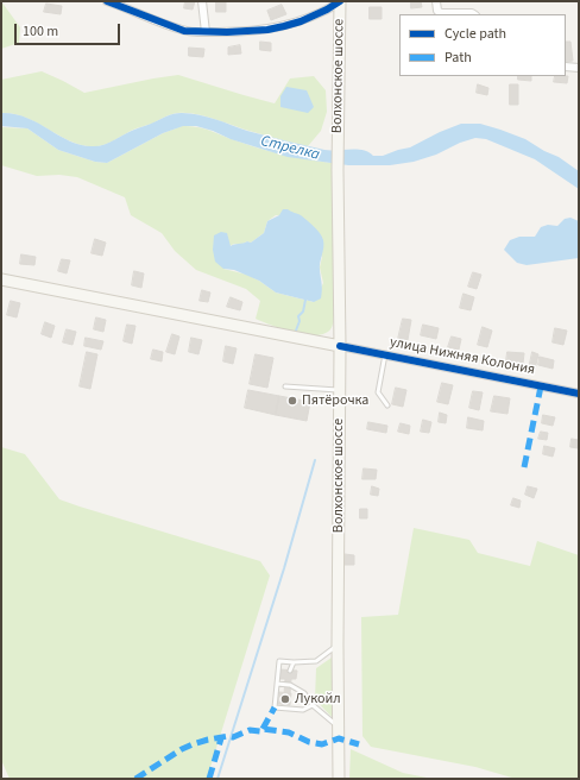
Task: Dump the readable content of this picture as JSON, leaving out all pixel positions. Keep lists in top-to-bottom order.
{
  "streets": {
    "main road": ["Волхонское шоссе", "улица Нижняя Колония"]
  },
  "crossings": [
    ["Волхонское шоссе", "улица Нижняя Колония"]
  ],
  "water": ["Стрелка"],
  "places": ["Пятёрочка", "Лукойл"],
  "legend": ["Cycle path", "Path"],
  "scale_bar": "100 m"
}
